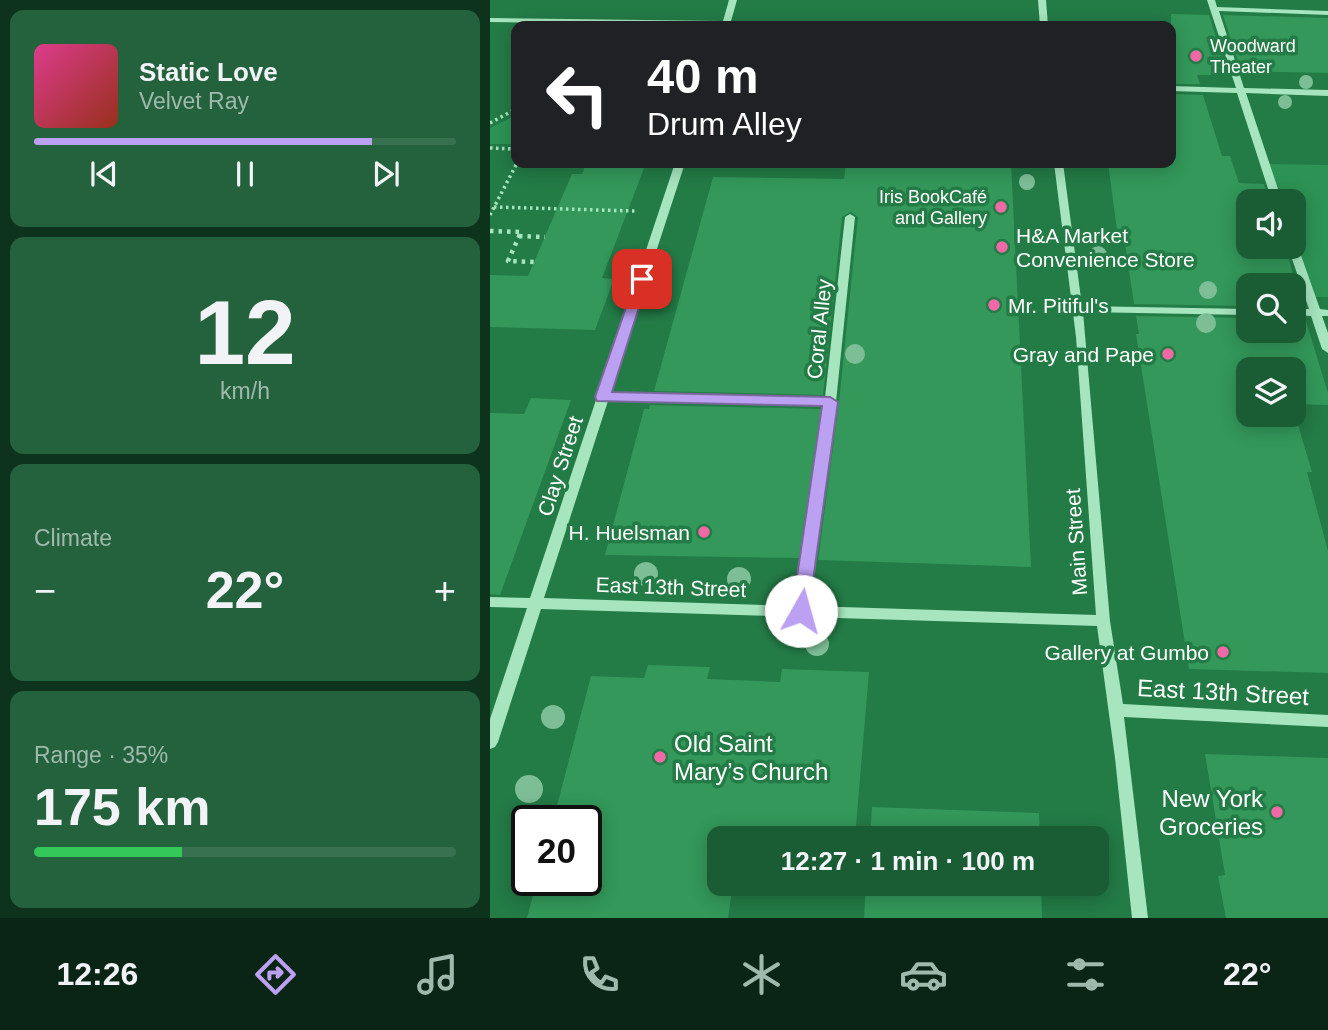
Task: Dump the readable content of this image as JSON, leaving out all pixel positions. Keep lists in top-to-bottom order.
{
  "streets": {
    "street": [
      "Coral Alley",
      "Clay Street",
      "Main Street",
      "East 13th Street"
    ]
  },
  "crossings": [
    ["Coral Alley", "East 13th Street"],
    ["Clay Street", "East 13th Street"],
    ["Main Street", "East 13th Street"]
  ],
  "places": [
    "Woodward Theater",
    "Iris BookCafé and Gallery",
    "H&A Market Convenience Store",
    "Mr. Pitiful's",
    "Gray and Pape",
    "H. Huelsman",
    "Gallery at Gumbo",
    "Old Saint Mary’s Church",
    "New York Groceries"
  ],
  "page": {
    "turn": ["40 m", "Drum Alley"],
    "song": ["Static Love", "Velvet Ray"],
    "tile": [
      ["12", "km/h"],
      "Climate",
      ["Range · 35%", "175 km"]
    ],
    "heat": ["−", "22°", "+"],
    "limit": "20",
    "trip": "12:27 · 1 min · 100 m",
    "tabs": ["12:26", "22°"]
  }
}
